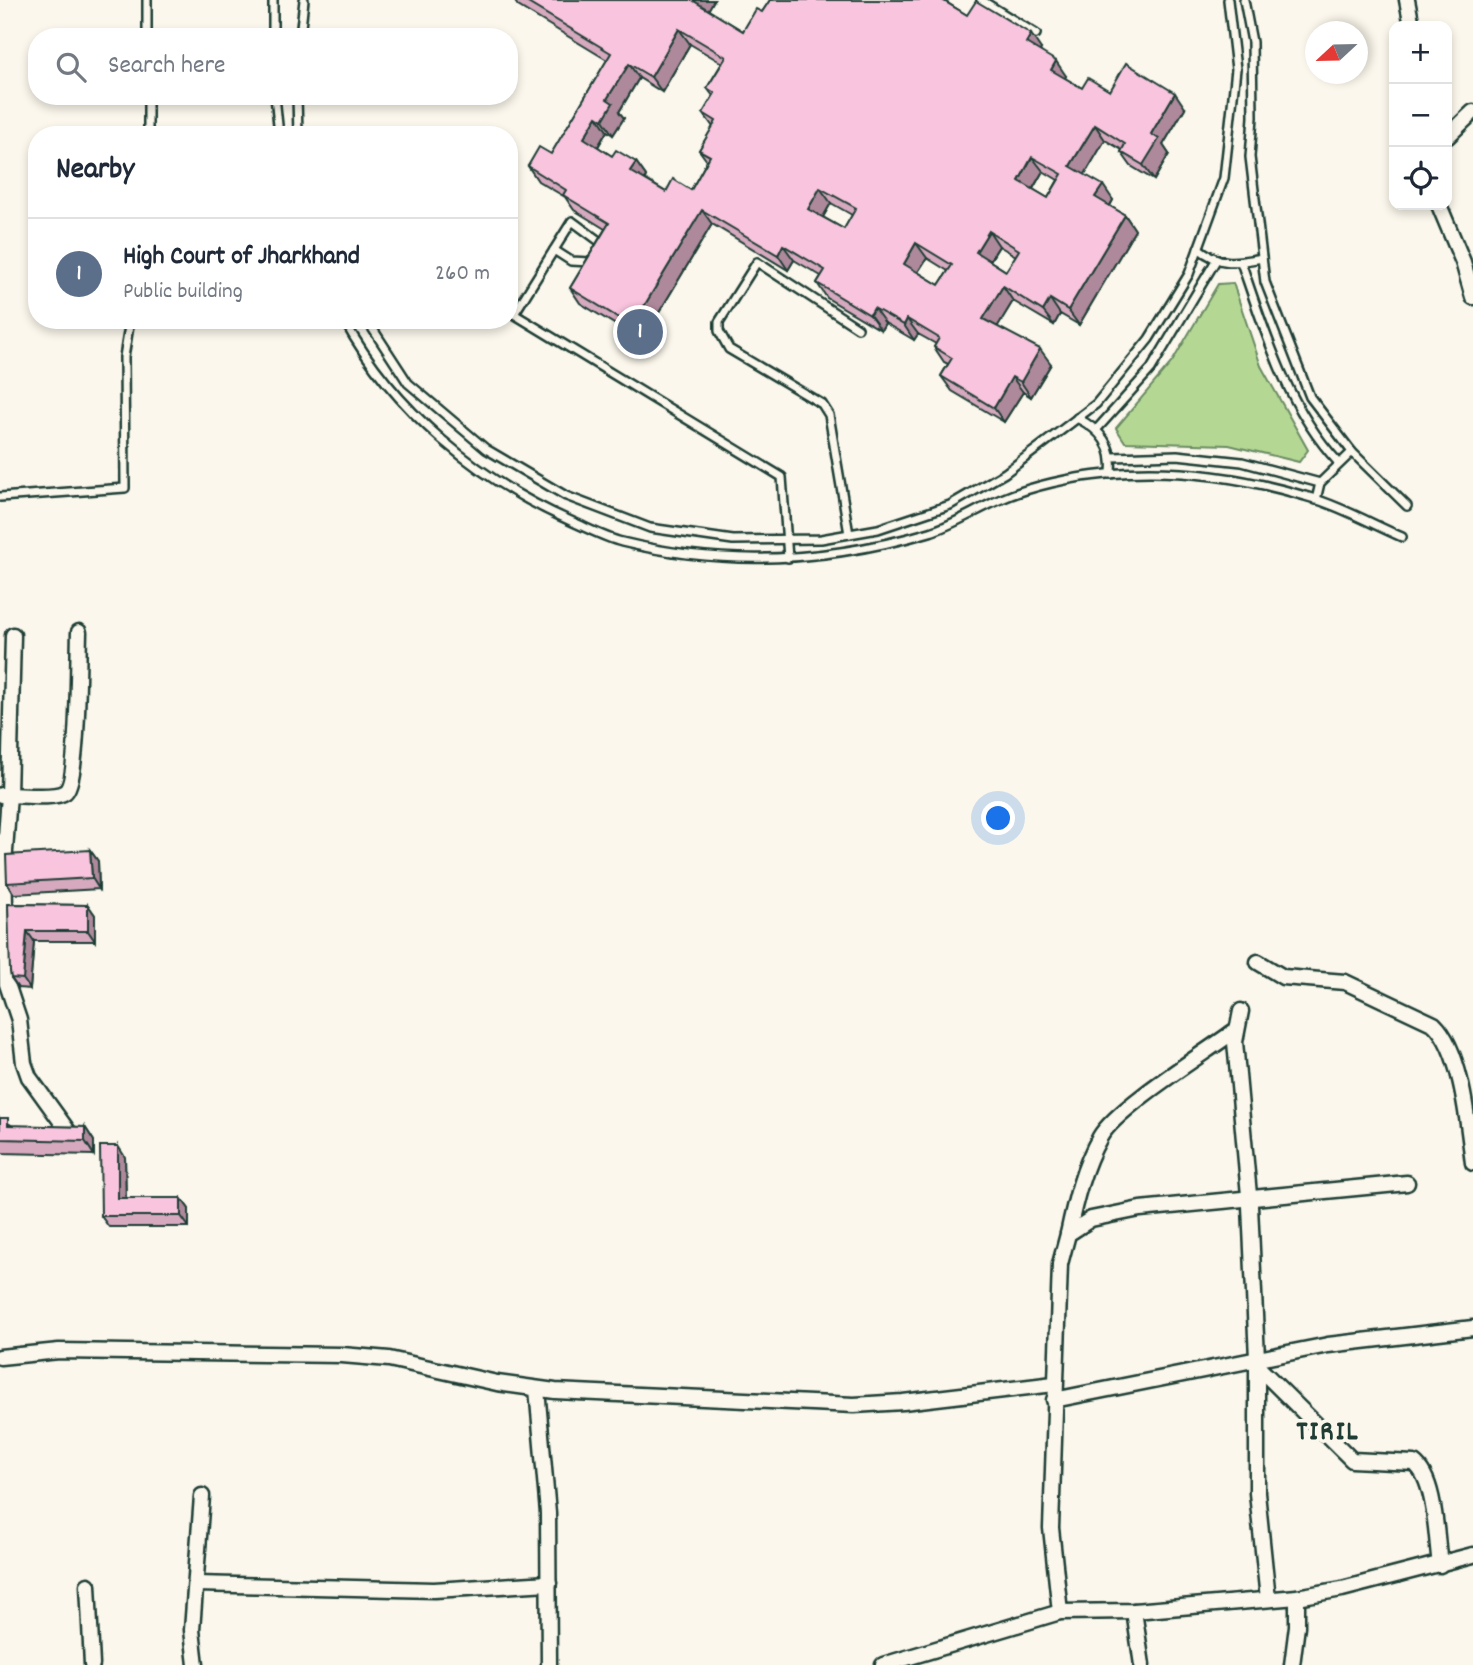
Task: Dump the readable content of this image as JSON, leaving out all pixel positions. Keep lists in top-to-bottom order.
{
  "districts": ["TIRIL"],
  "north": "left",
  "page": {
    "map_buttons": ["+", "−"],
    "search": "Search here",
    "heading": "Nearby",
    "list": [
      {
        "mark": "1",
        "name": "High Court of Jharkhand",
        "note": "Public building",
        "value": "260 m"
      }
    ],
    "pins": "1"
  }
}
